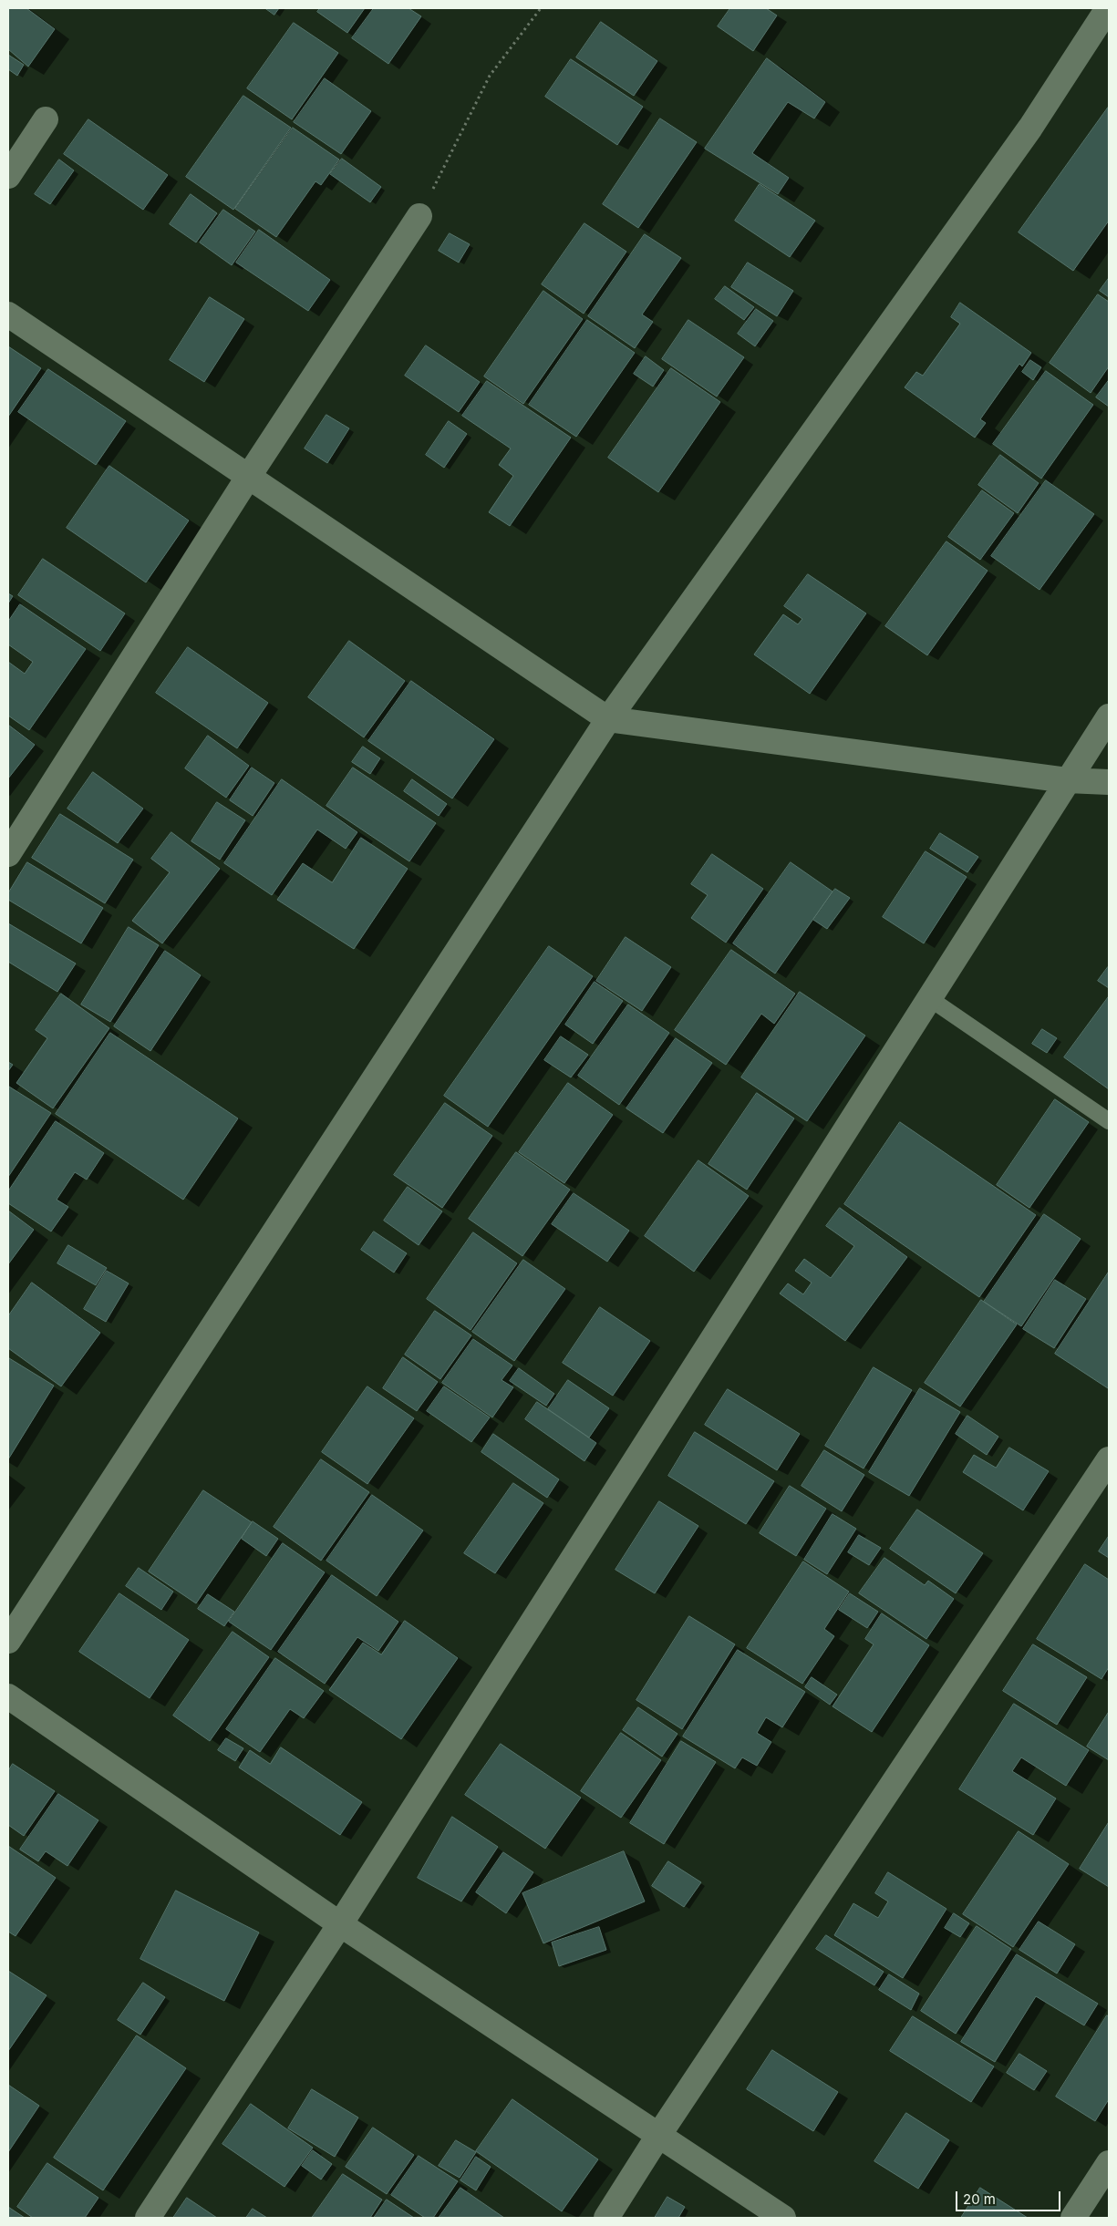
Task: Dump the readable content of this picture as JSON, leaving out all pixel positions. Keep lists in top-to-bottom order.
{
  "scale_bar": "20 m"
}
